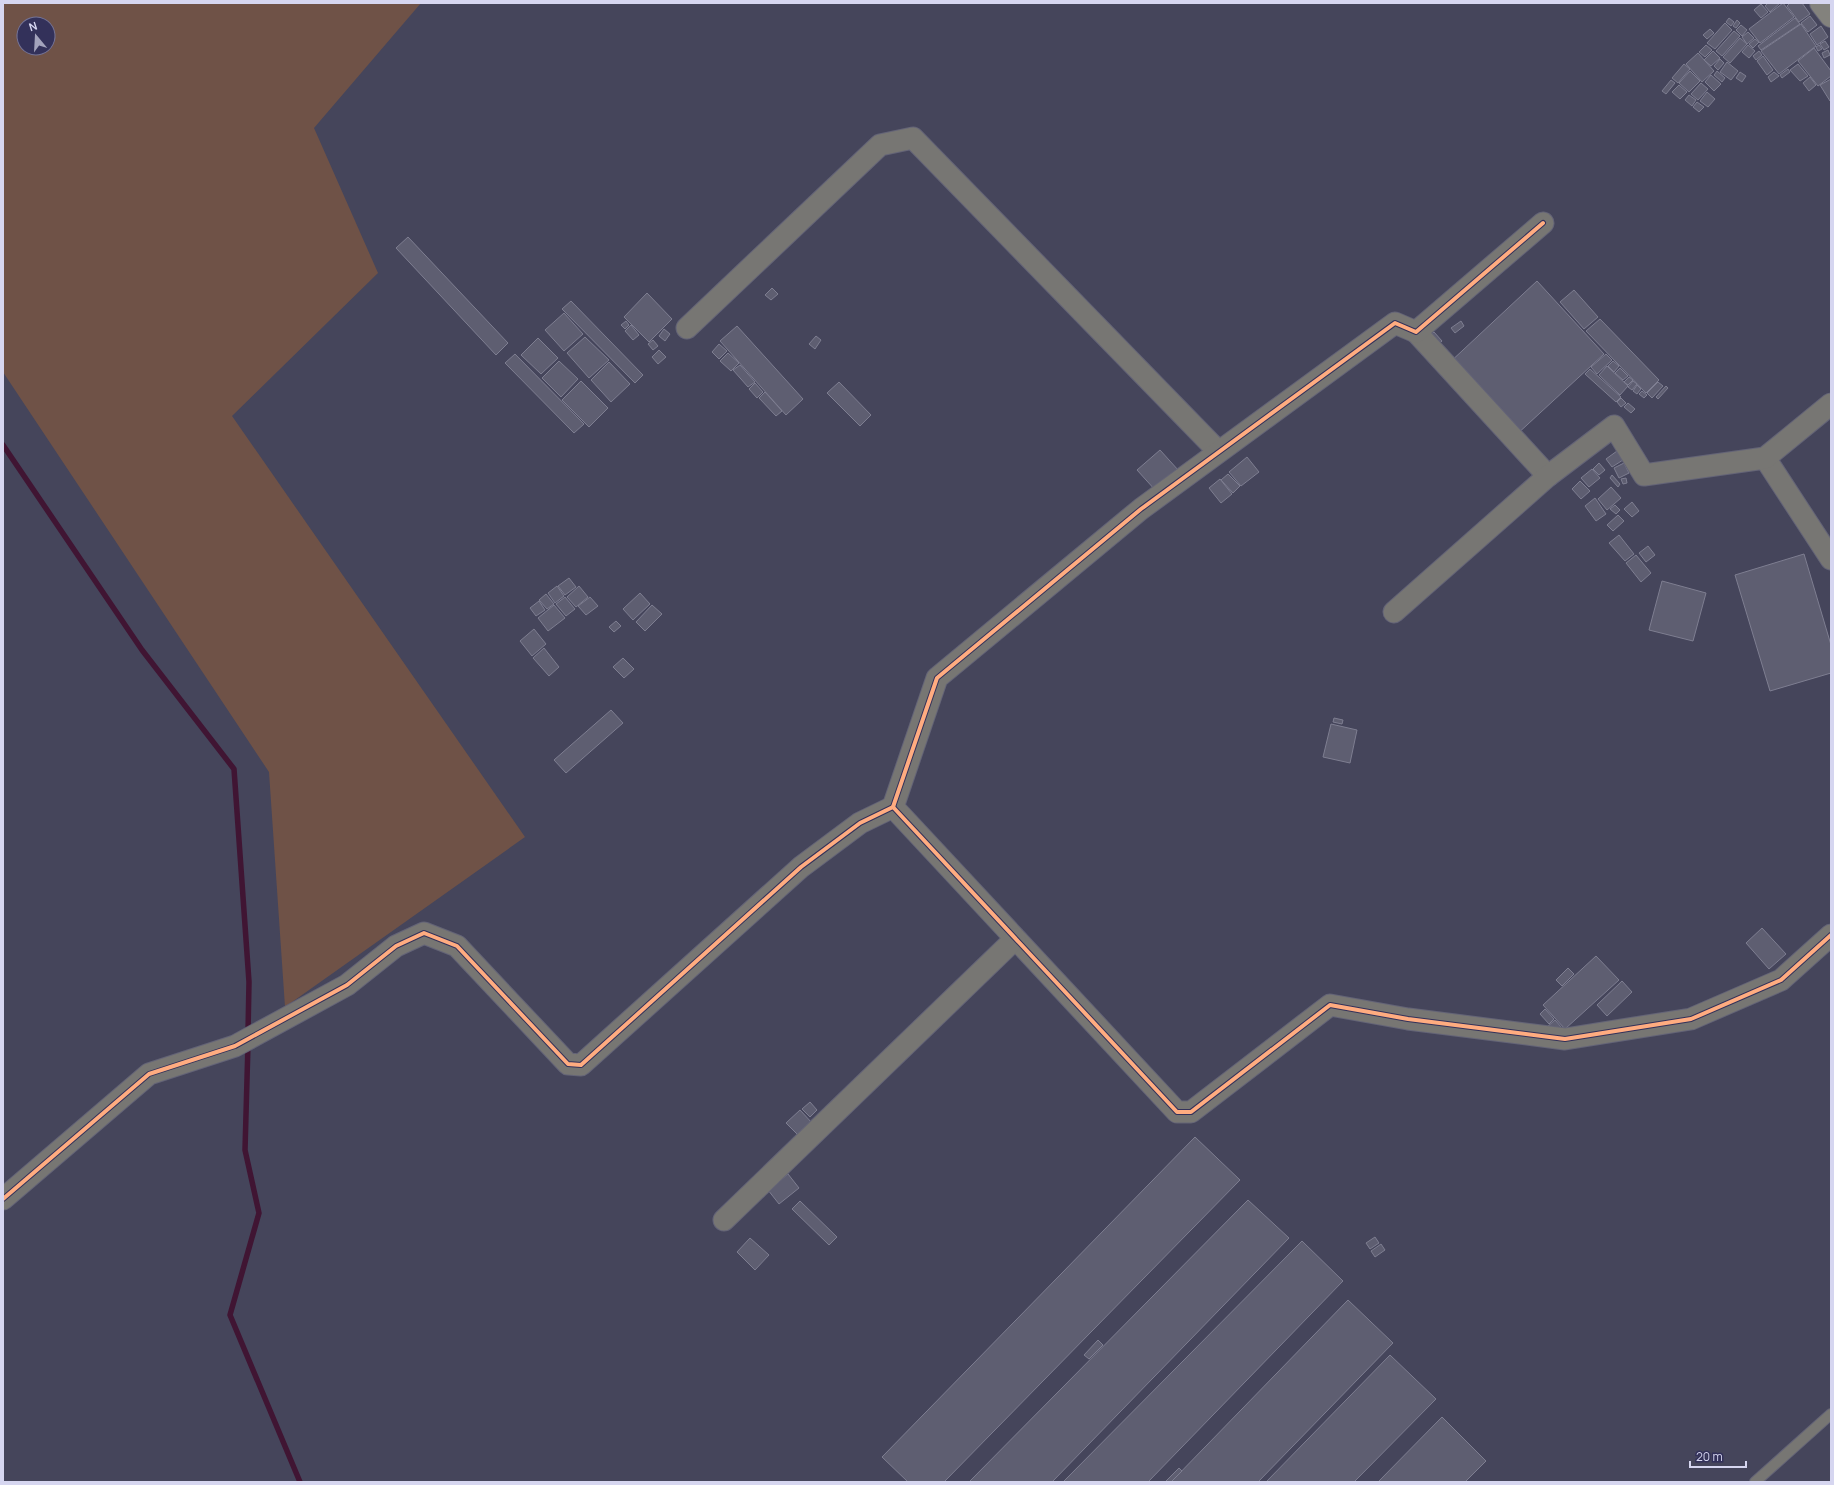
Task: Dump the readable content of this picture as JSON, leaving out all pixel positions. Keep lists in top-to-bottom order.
{
  "scale_bar": "20 m",
  "north": "top"
}
